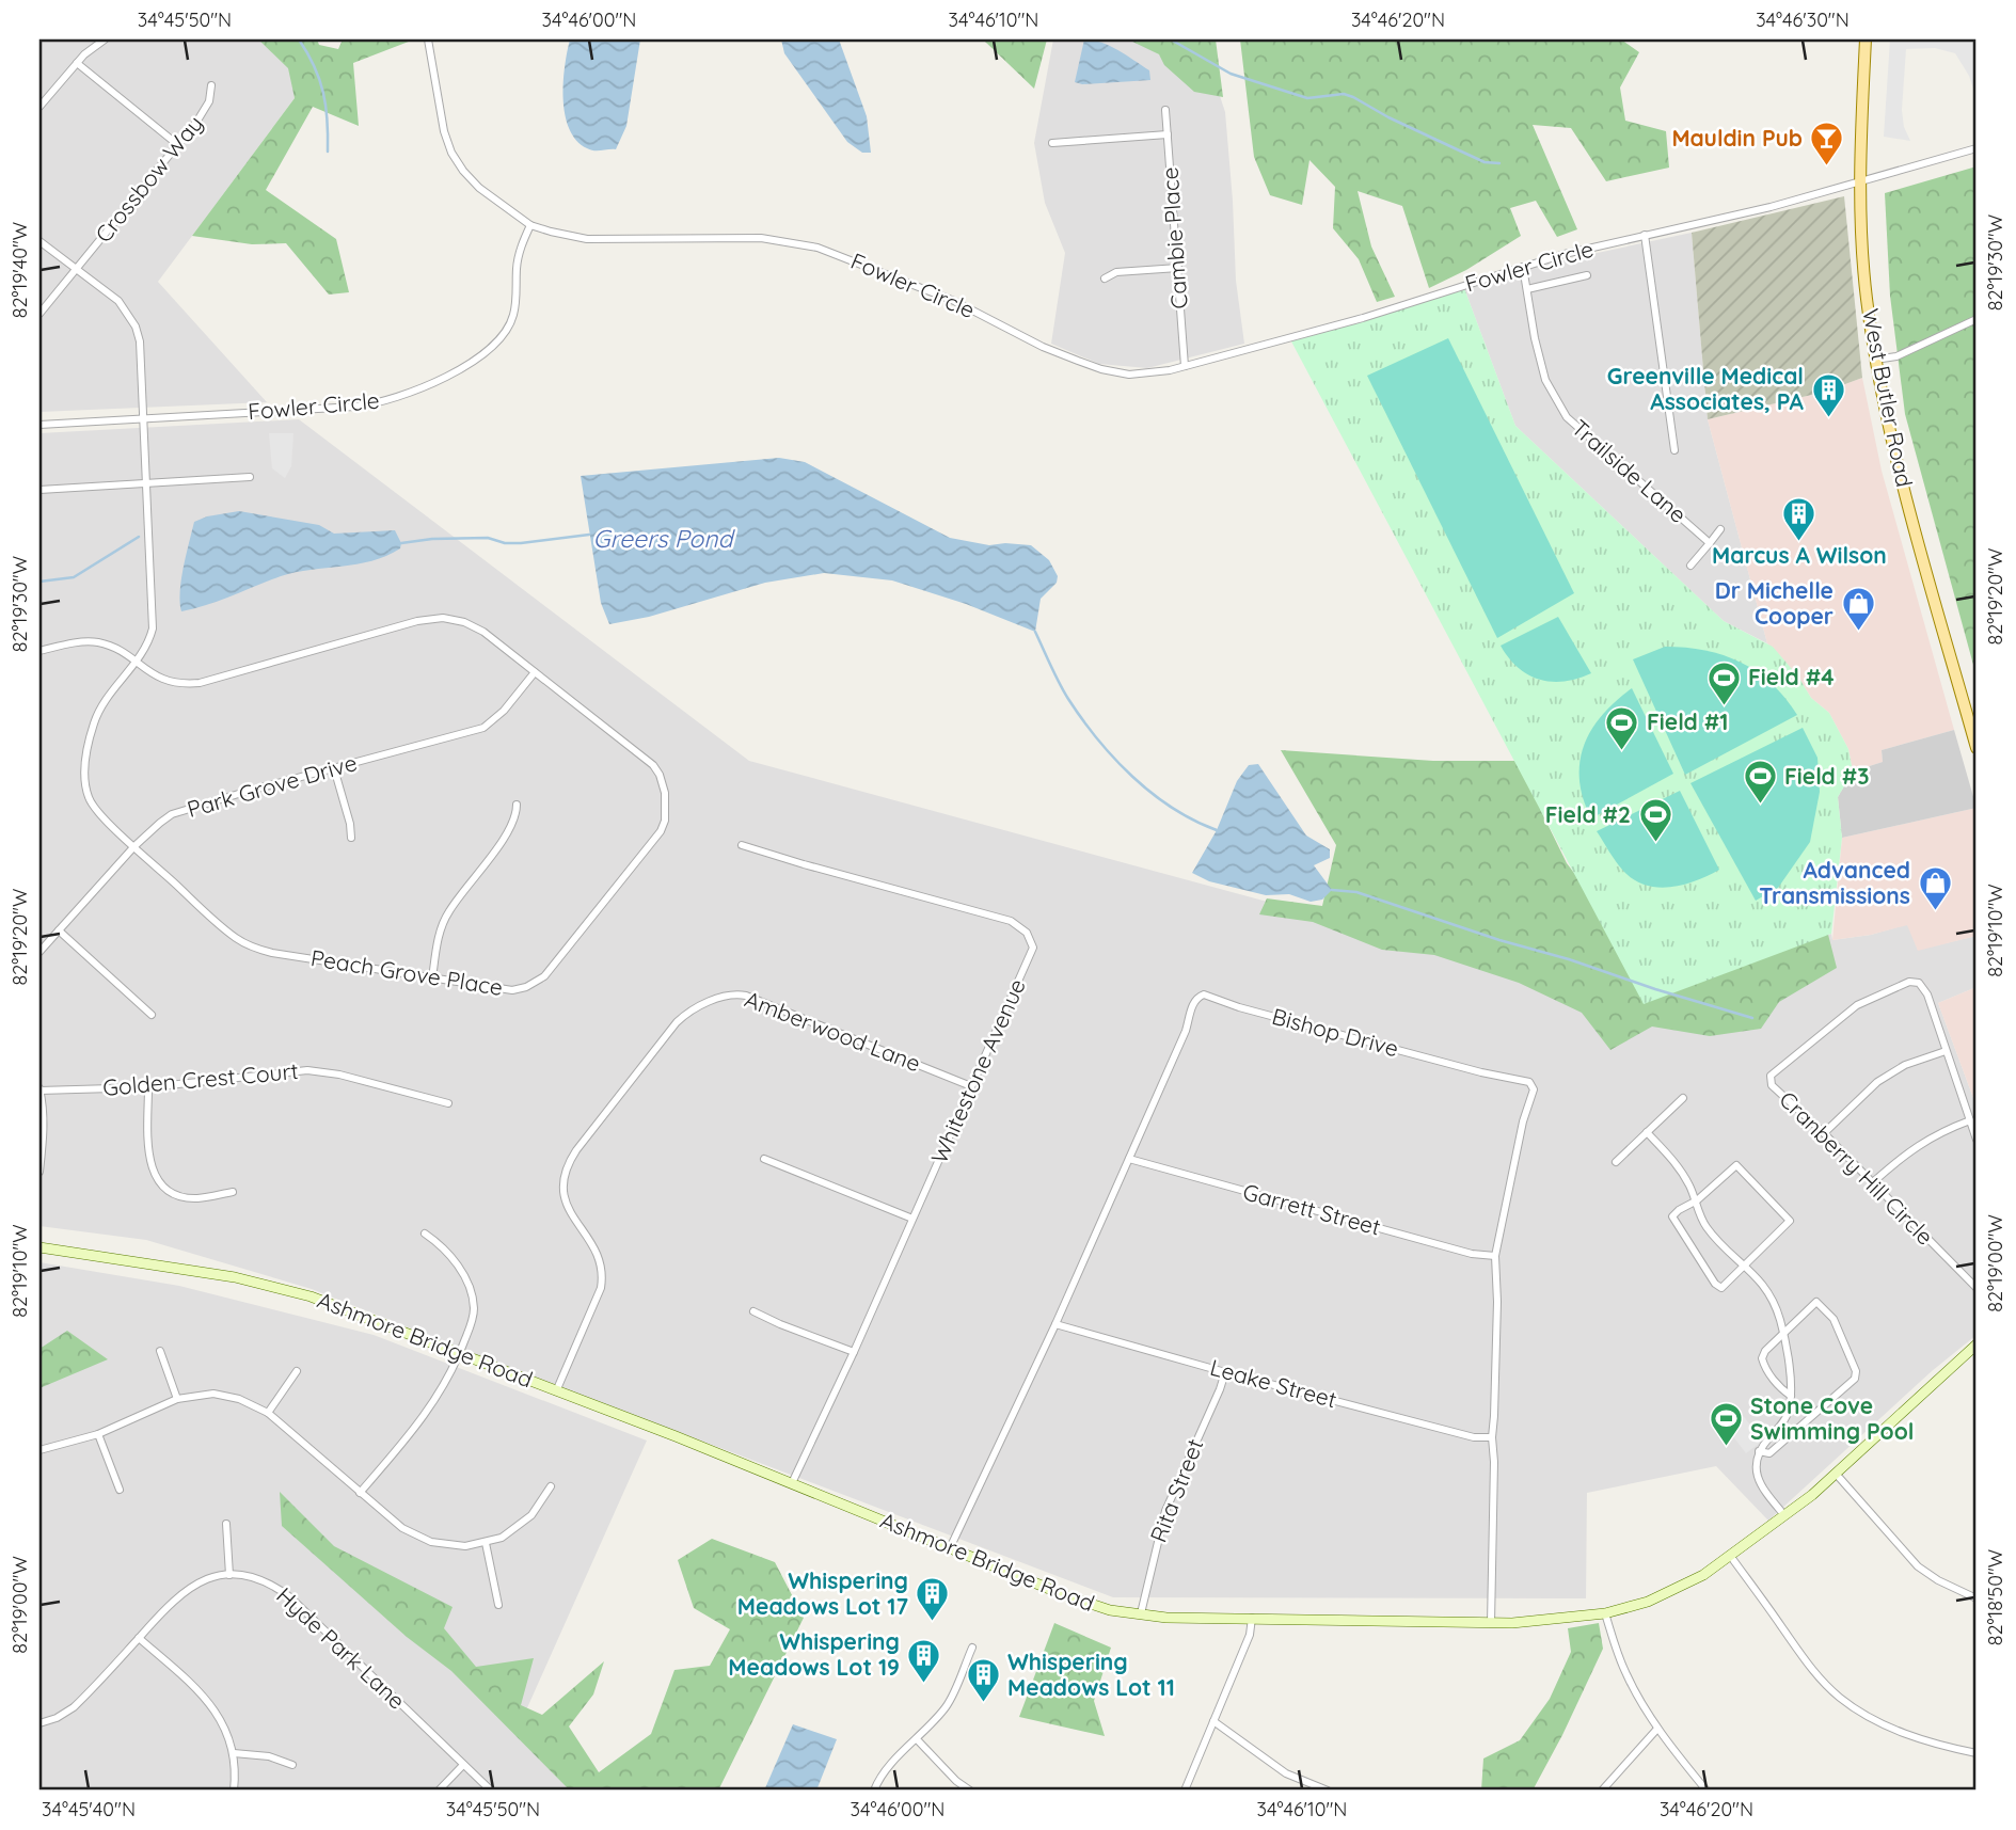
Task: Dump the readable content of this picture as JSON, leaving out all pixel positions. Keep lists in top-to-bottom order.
{
  "streets": {
    "main road": ["West Butler Road", "Ashmore Bridge Road"],
    "street": [
      "Crossbow Way",
      "Cambie Place",
      "Fowler Circle",
      "Trailside Lane",
      "Park Grove Drive",
      "Peach Grove Place",
      "Amberwood Lane",
      "Bishop Drive",
      "Whitestone Avenue",
      "Golden Crest Court",
      "Cranberry Hill Circle",
      "Garrett Street",
      "Leake Street",
      "Rita Street",
      "Hyde Park Lane"
    ]
  },
  "crossings": [
    ["Crossbow Way", "Peach Grove Place"],
    ["Cambie Place", "Fowler Circle"],
    ["Fowler Circle", "West Butler Road"],
    ["Fowler Circle", "Trailside Lane"],
    ["Fowler Circle", "Peach Grove Place"],
    ["Park Grove Drive", "Peach Grove Place"],
    ["Amberwood Lane", "Whitestone Avenue"],
    ["Amberwood Lane", "Ashmore Bridge Road"],
    ["Bishop Drive", "Garrett Street"],
    ["Bishop Drive", "Ashmore Bridge Road"],
    ["Bishop Drive", "Leake Street"],
    ["Whitestone Avenue", "Ashmore Bridge Road"],
    ["Ashmore Bridge Road", "Rita Street"],
    ["Leake Street", "Rita Street"]
  ],
  "water": ["Greers Pond"],
  "places": {
    "bar": ["Mauldin Pub"],
    "building": [
      "Greenville Medical Associates, PA",
      "Marcus A Wilson",
      "Whispering Meadows Lot 17",
      "Whispering Meadows Lot 19",
      "Whispering Meadows Lot 11"
    ],
    "shop": ["Dr Michelle Cooper", "Advanced Transmissions"],
    "sports": [
      "Field #4",
      "Field #1",
      "Field #3",
      "Field #2",
      "Stone Cove Swimming Pool"
    ]
  },
  "coordinates": [
    "34°45'50\"N",
    "34°46'00\"N",
    "34°46'10\"N",
    "34°46'20\"N",
    "34°46'30\"N",
    "82°19'30\"W",
    "82°19'40\"W",
    "82°19'20\"W",
    "82°19'10\"W",
    "82°19'00\"W",
    "82°18'50\"W",
    "34°45'40\"N"
  ]
}
